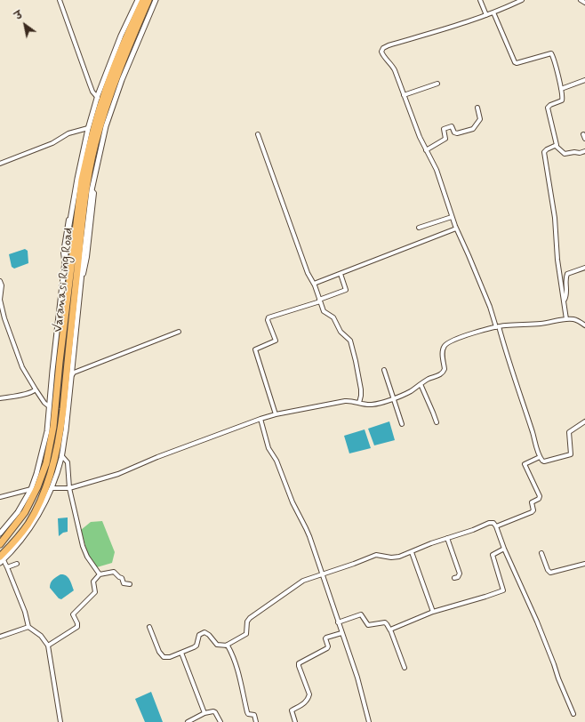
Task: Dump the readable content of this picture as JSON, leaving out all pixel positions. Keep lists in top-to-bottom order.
{
  "streets": {
    "highway": ["Varanasi Ring Road"]
  },
  "north": "top left"
}
